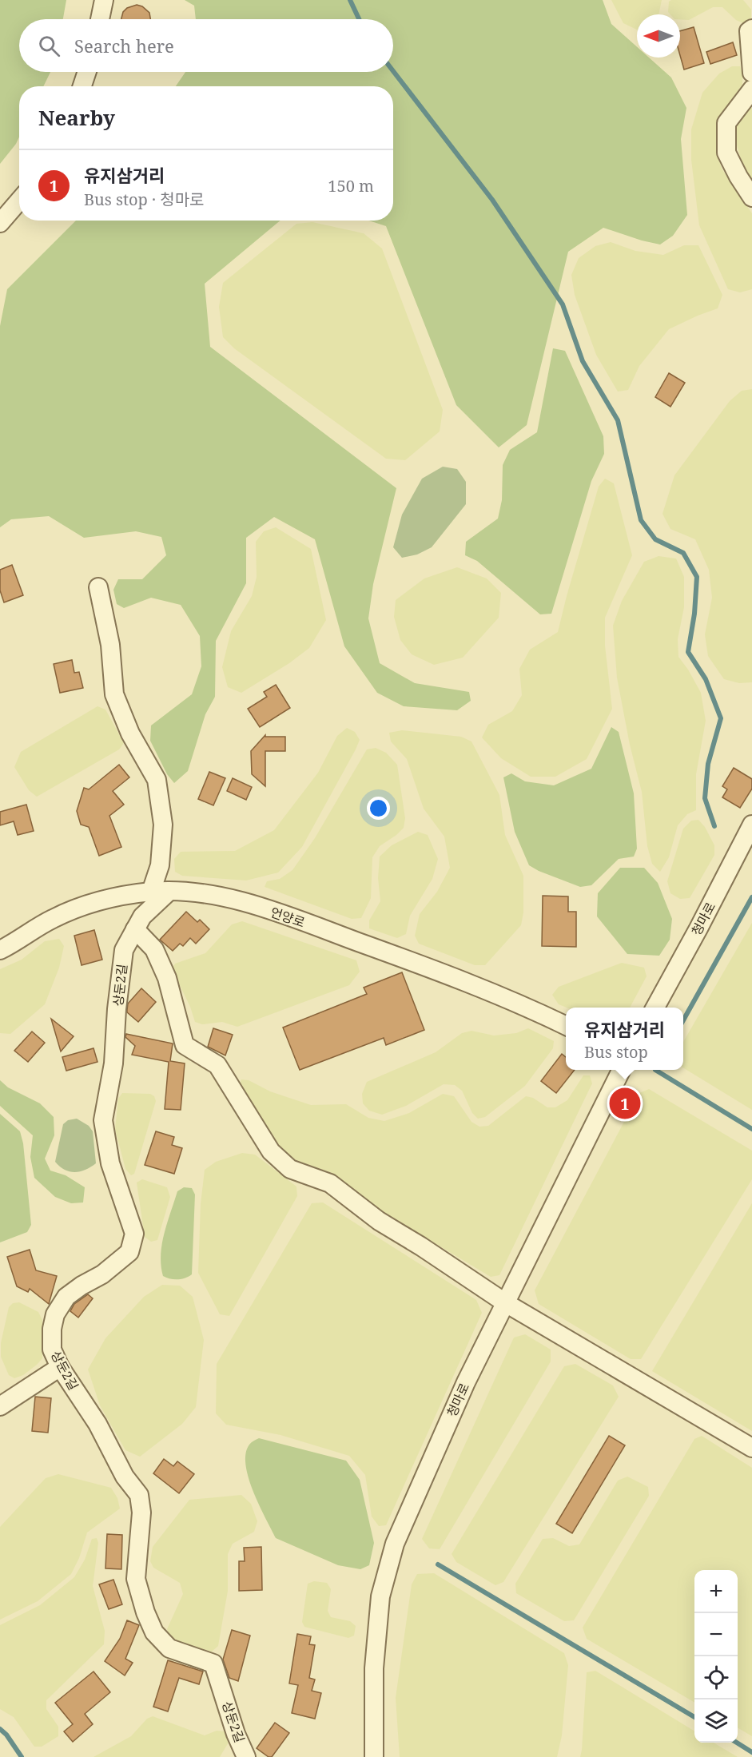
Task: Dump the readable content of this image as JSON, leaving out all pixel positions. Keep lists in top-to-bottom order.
{
  "streets": {
    "street": ["언양로", "청마로", "상둔2길"]
  },
  "crossings": [
    ["언양로", "상둔2길"]
  ],
  "north": "left",
  "page": {
    "search": "Search here",
    "heading": "Nearby",
    "list": [
      {
        "mark": "1",
        "name": "유지삼거리",
        "note": "Bus stop · 청마로",
        "value": "150 m"
      }
    ],
    "popup": ["유지삼거리", "Bus stop"],
    "pins": "1",
    "map_buttons": ["+", "−"]
  }
}
